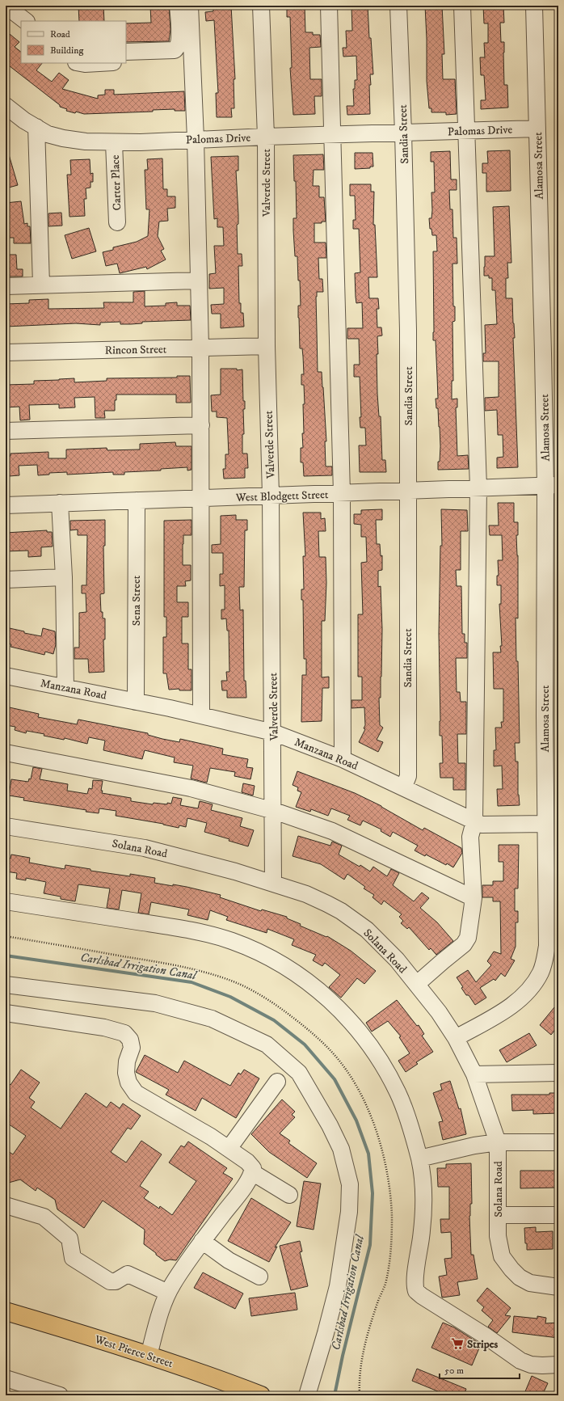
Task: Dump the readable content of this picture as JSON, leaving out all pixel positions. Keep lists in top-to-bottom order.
{
  "streets": {
    "highway": ["West Pierce Street"],
    "street": [
      "Palomas Drive",
      "Sandia Street",
      "Alamosa Street",
      "Carter Place",
      "Valverde Street",
      "Rincon Street",
      "West Blodgett Street",
      "Sena Street",
      "Manzana Road",
      "Solana Road"
    ]
  },
  "crossings": [
    ["Palomas Drive", "Sandia Street"],
    ["Palomas Drive", "Alamosa Street"],
    ["Palomas Drive", "Carter Place"],
    ["Palomas Drive", "Valverde Street"],
    ["Sandia Street", "West Blodgett Street"],
    ["Sandia Street", "Manzana Road"],
    ["Alamosa Street", "West Blodgett Street"],
    ["Alamosa Street", "Manzana Road"],
    ["Alamosa Street", "Solana Road"],
    ["Valverde Street", "Rincon Street"],
    ["Valverde Street", "West Blodgett Street"],
    ["Valverde Street", "Manzana Road"],
    ["Valverde Street", "Solana Road"],
    ["West Blodgett Street", "Sena Street"],
    ["Sena Street", "Manzana Road"]
  ],
  "water": ["Carlsbad Irrigation Canal"],
  "places": {
    "supermarket": ["Stripes"]
  },
  "legend": ["Road", "Building"],
  "scale_bar": "50 m"
}
